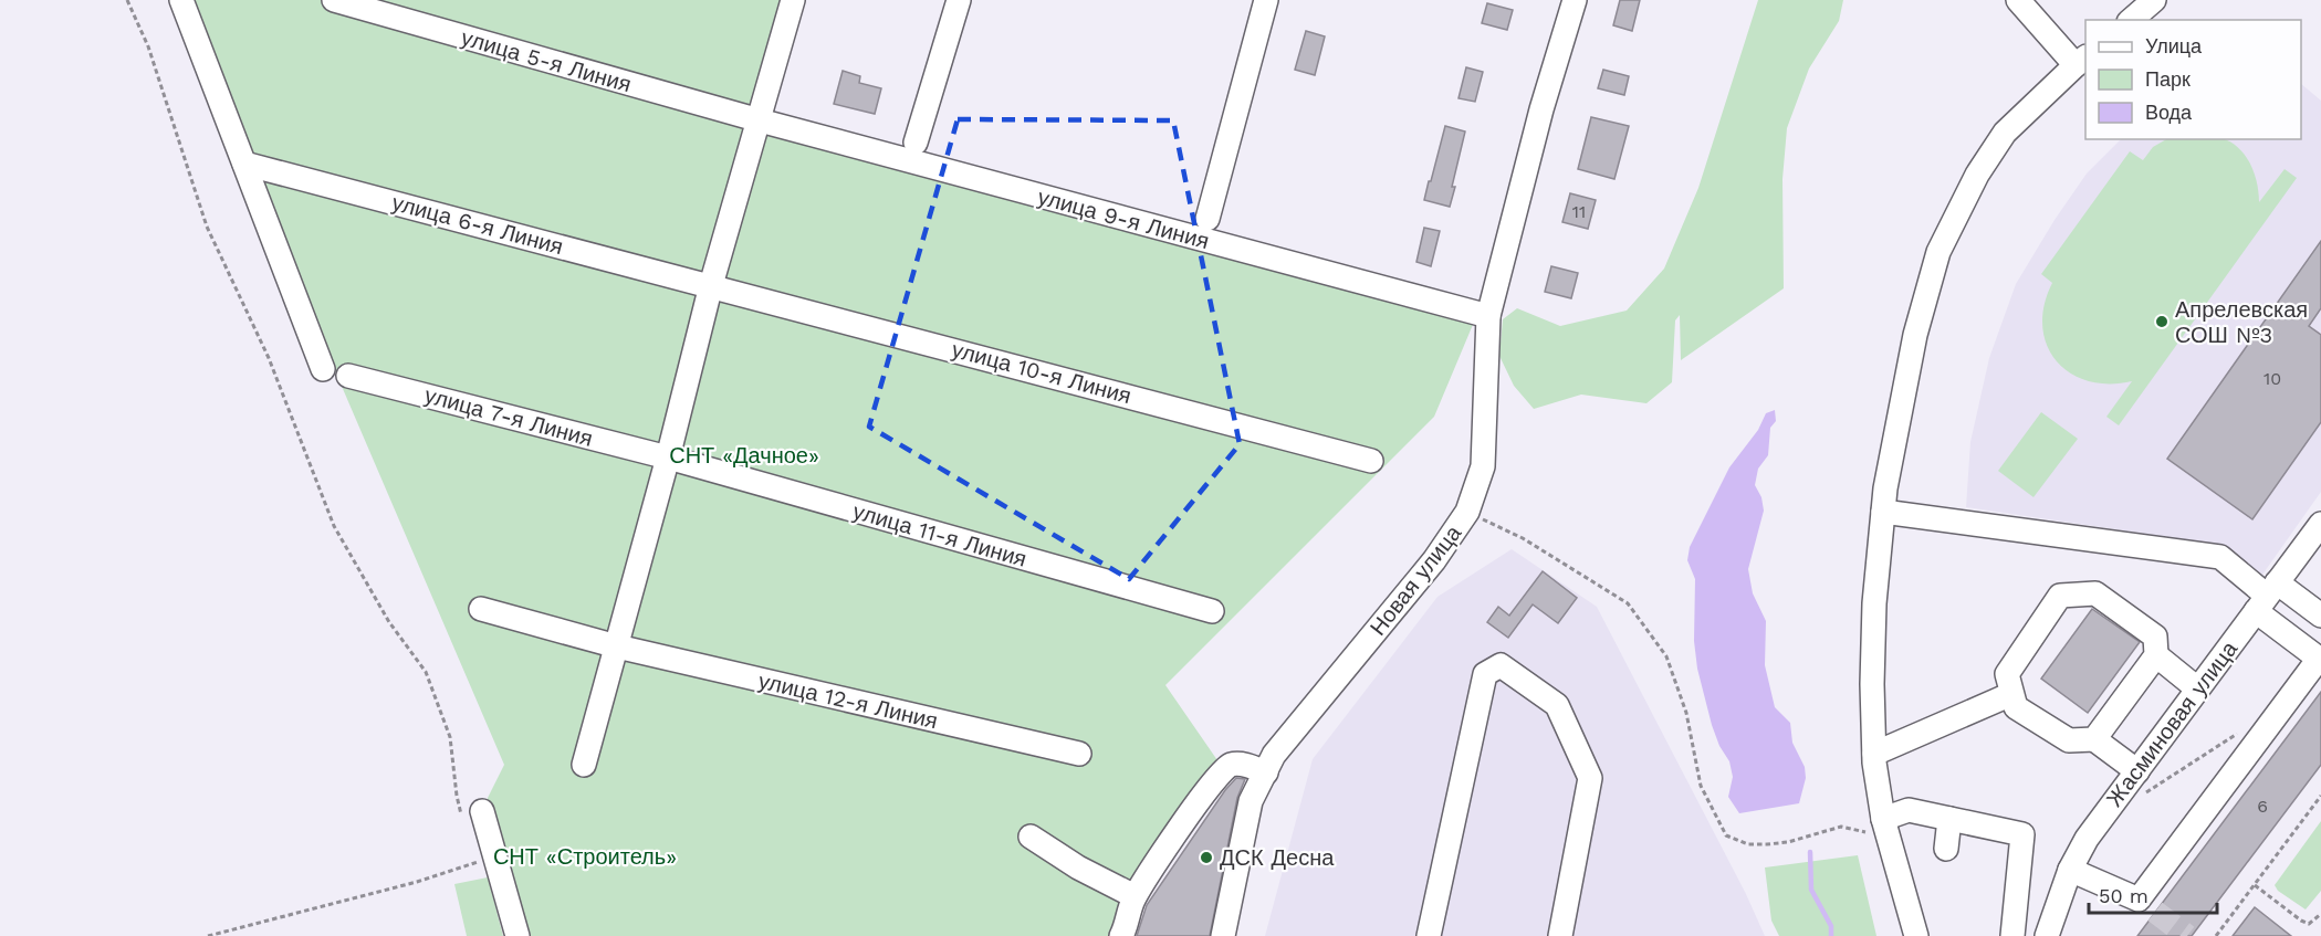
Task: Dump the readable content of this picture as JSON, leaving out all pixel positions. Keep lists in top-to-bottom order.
{
  "streets": {
    "street": [
      "улица 5-я Линия",
      "улица 9-я Линия",
      "улица 6-я Линия",
      "улица 10-я Линия",
      "улица 7-я Линия",
      "улица 11-я Линия",
      "Новая улица",
      "улица 12-я Линия",
      "Жасминовая улица"
    ]
  },
  "crossings": [
    ["улица 5-я Линия", "улица 9-я Линия"],
    ["улица 9-я Линия", "Новая улица"],
    ["улица 6-я Линия", "улица 10-я Линия"],
    ["улица 7-я Линия", "улица 11-я Линия"]
  ],
  "parks": ["СНТ «Дачное»", "СНТ «Строитель»"],
  "places": ["Апрелевская СОШ №3", "ДСК Десна"],
  "house_numbers": ["11", "10", "6"],
  "legend": ["Улица", "Парк", "Вода"],
  "scale_bar": "50 m"
}
